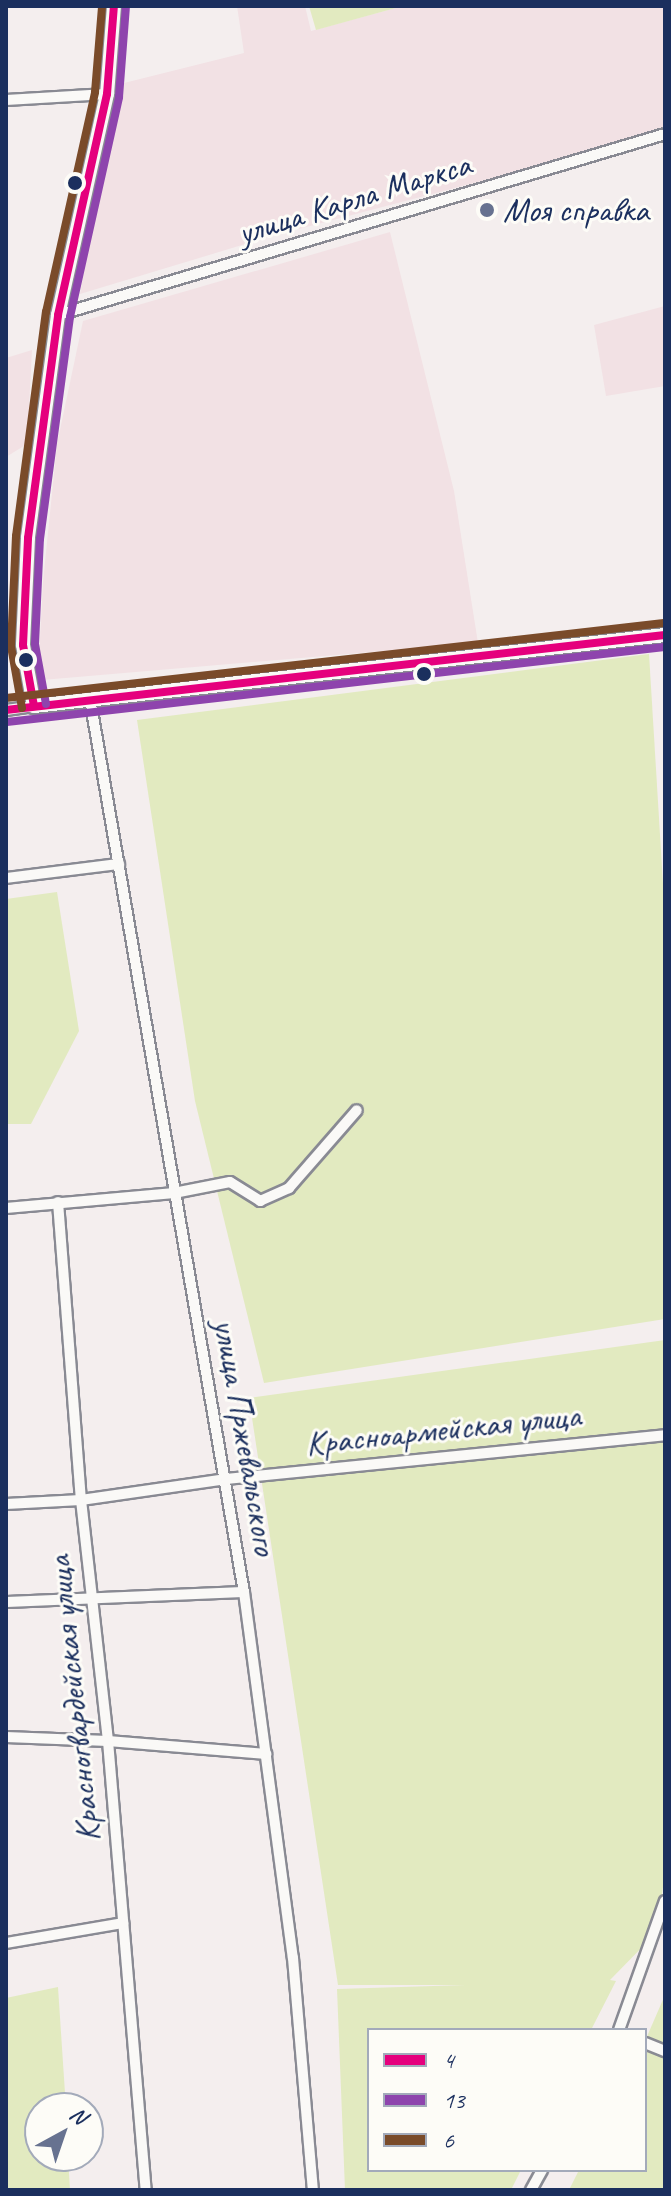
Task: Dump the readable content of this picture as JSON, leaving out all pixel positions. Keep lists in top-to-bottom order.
{
  "streets": {
    "street": [
      "улица Карла Маркса",
      "Красноармейская улица",
      "улица Пржевальского",
      "Красногвардейская улица"
    ]
  },
  "crossings": [
    ["Красноармейская улица", "улица Пржевальского"],
    ["Красноармейская улица", "Красногвардейская улица"]
  ],
  "places": ["Моя справка"],
  "lines": ["transit line 4", "transit line 6", "transit line 13"],
  "legend": ["4", "13", "6"],
  "north": "top right"
}
